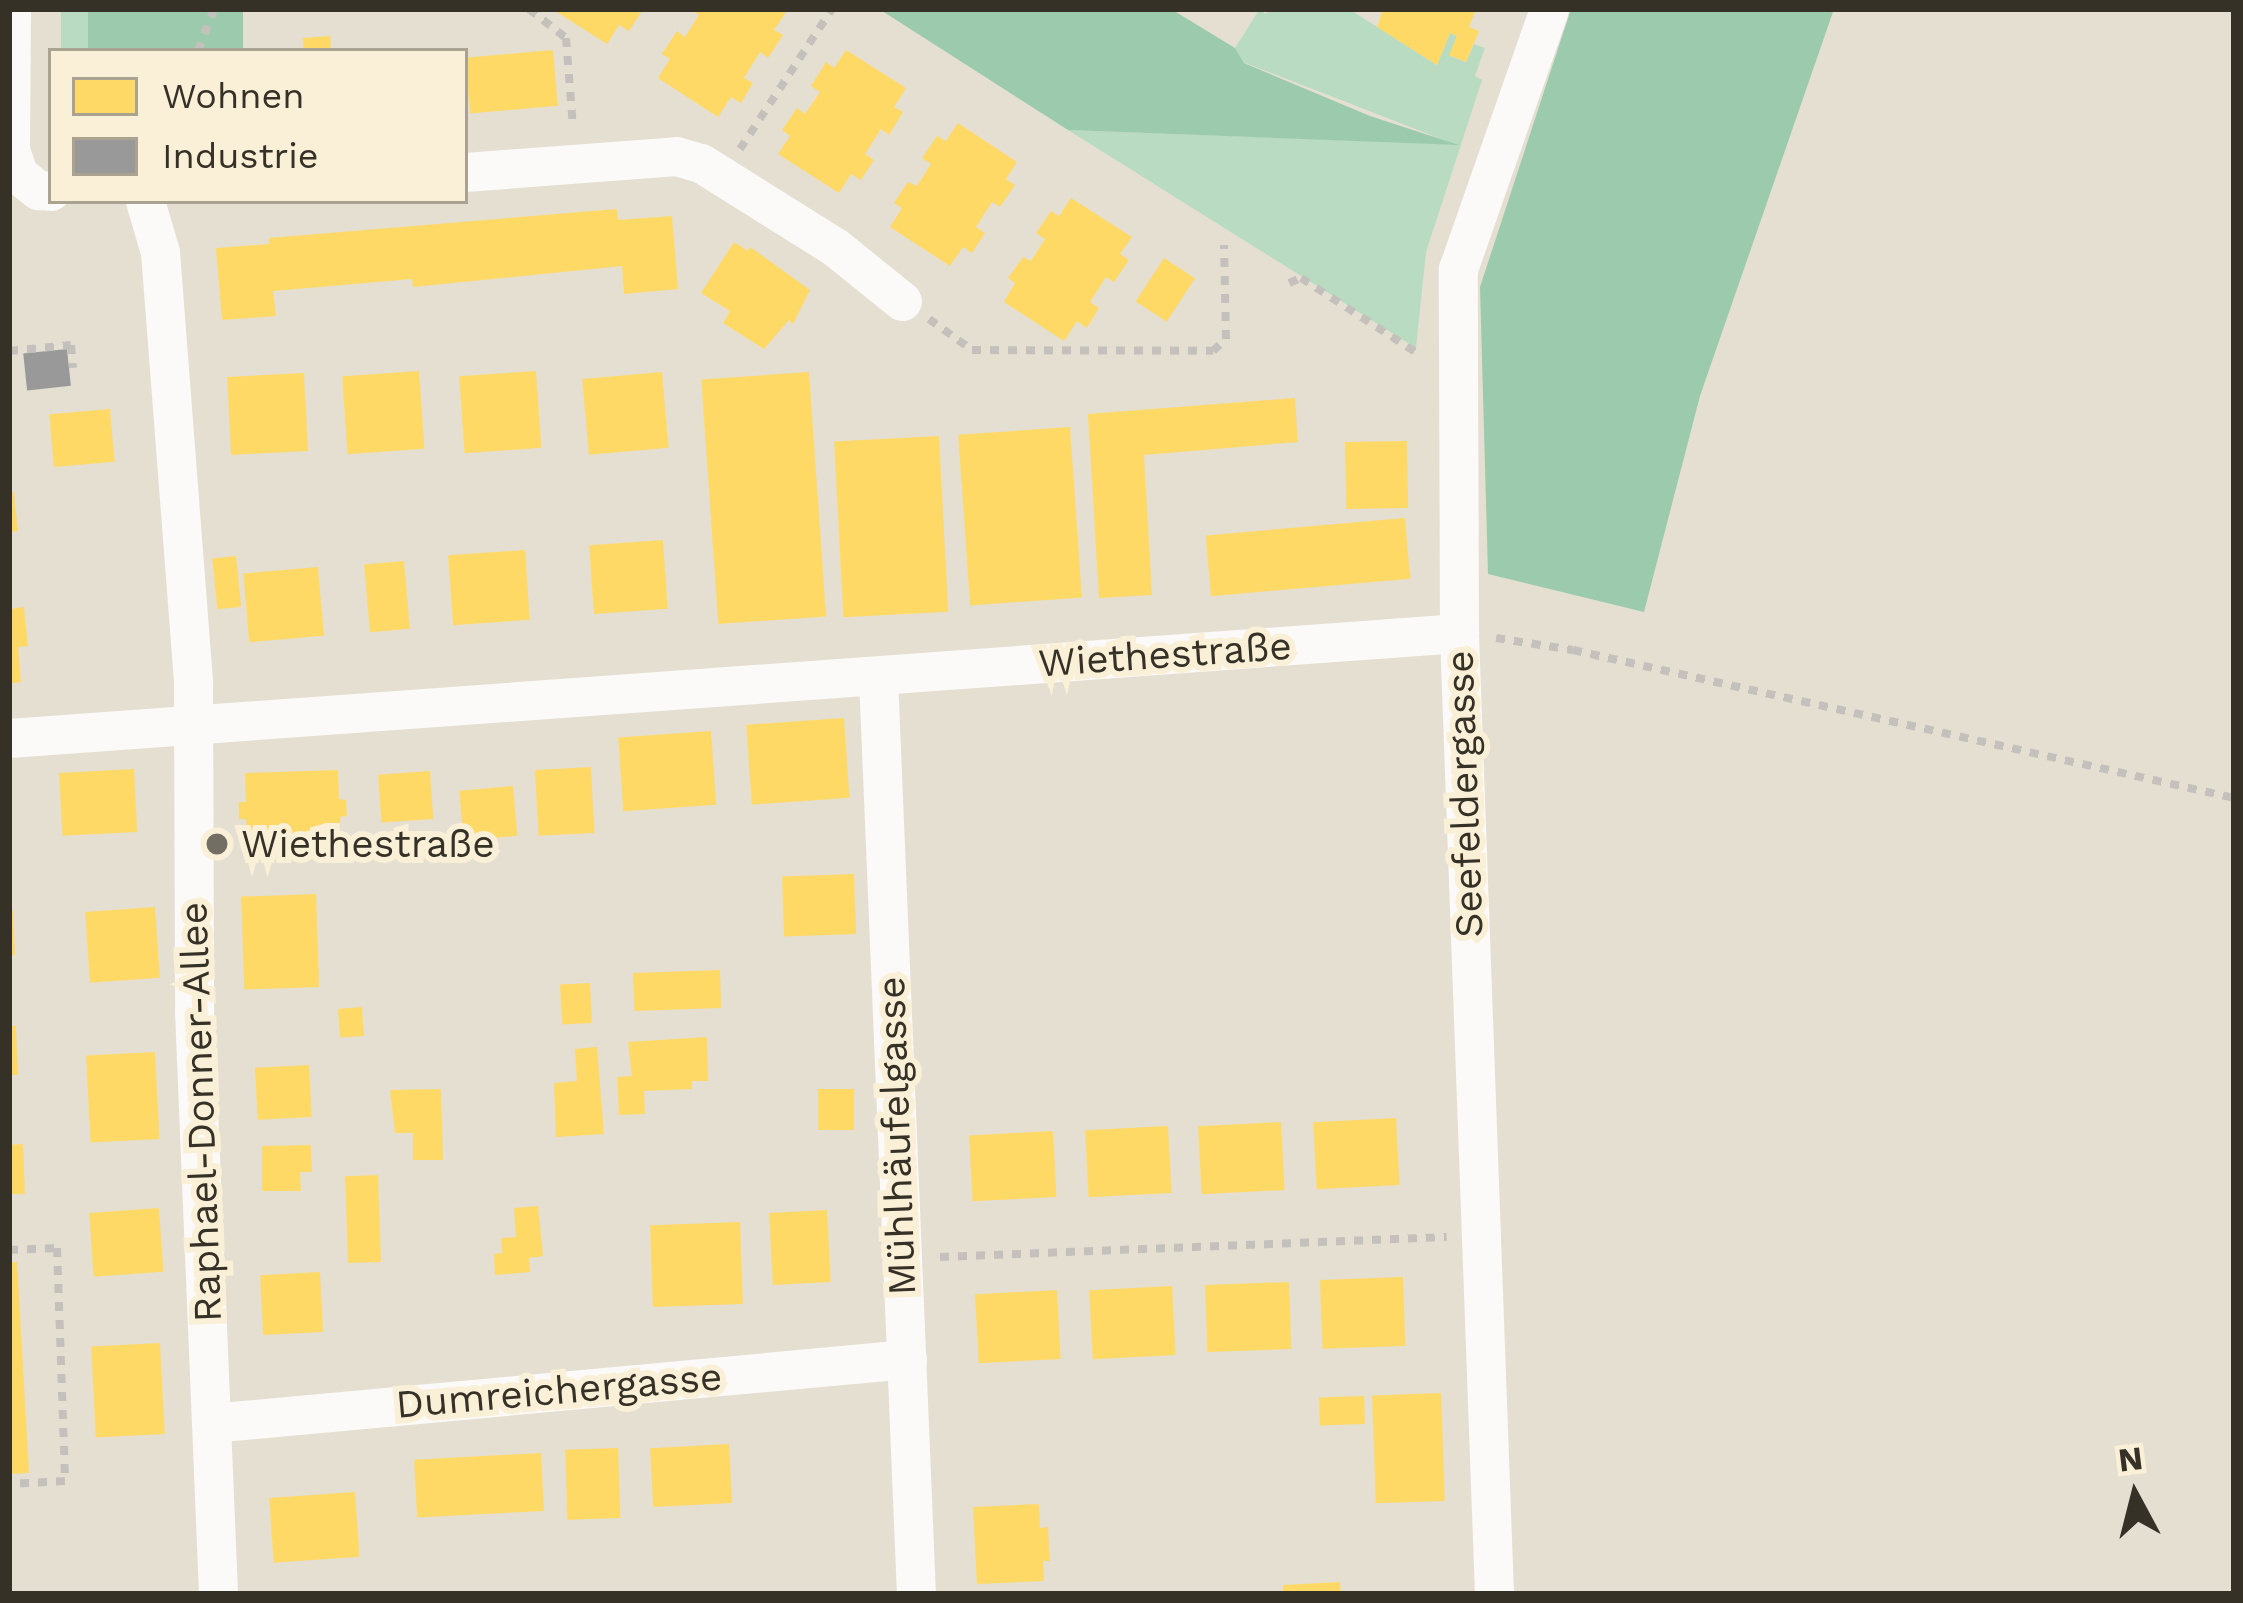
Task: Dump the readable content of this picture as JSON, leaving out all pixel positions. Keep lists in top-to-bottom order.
{
  "streets": {
    "street": [
      "Wiethestraße",
      "Seefeldergasse",
      "Raphael-Donner-Allee",
      "Mühlhäufelgasse",
      "Dumreichergasse"
    ]
  },
  "crossings": [
    ["Wiethestraße", "Seefeldergasse"],
    ["Wiethestraße", "Raphael-Donner-Allee"],
    ["Wiethestraße", "Mühlhäufelgasse"],
    ["Raphael-Donner-Allee", "Dumreichergasse"],
    ["Mühlhäufelgasse", "Dumreichergasse"]
  ],
  "places": ["Wiethestraße"],
  "legend": ["Wohnen", "Industrie"],
  "north": "top"
}
